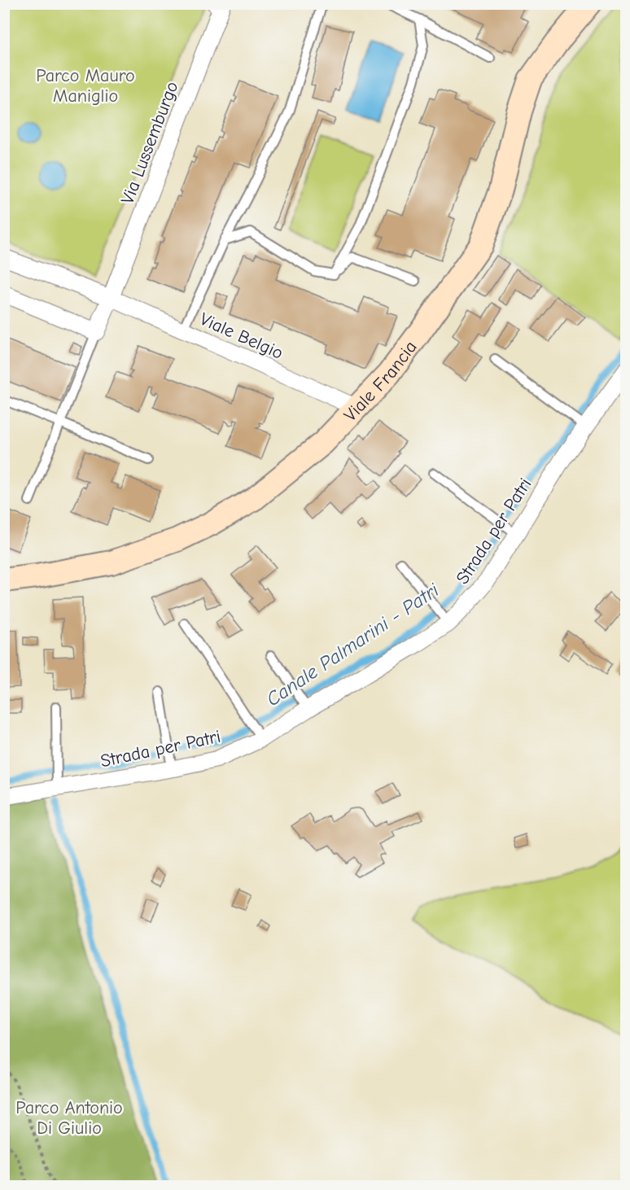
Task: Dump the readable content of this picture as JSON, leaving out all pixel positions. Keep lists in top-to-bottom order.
{
  "streets": {
    "street": [
      "Via Lussemburgo",
      "Viale Belgio",
      "Viale Francia",
      "Strada per Patri"
    ]
  },
  "crossings": [
    ["Via Lussemburgo", "Viale Belgio"],
    ["Viale Belgio", "Viale Francia"]
  ],
  "water": ["Canale Palmarini - Patri"],
  "parks": ["Parco Mauro Maniglio", "Parco Antonio Di Giulio"]
}
